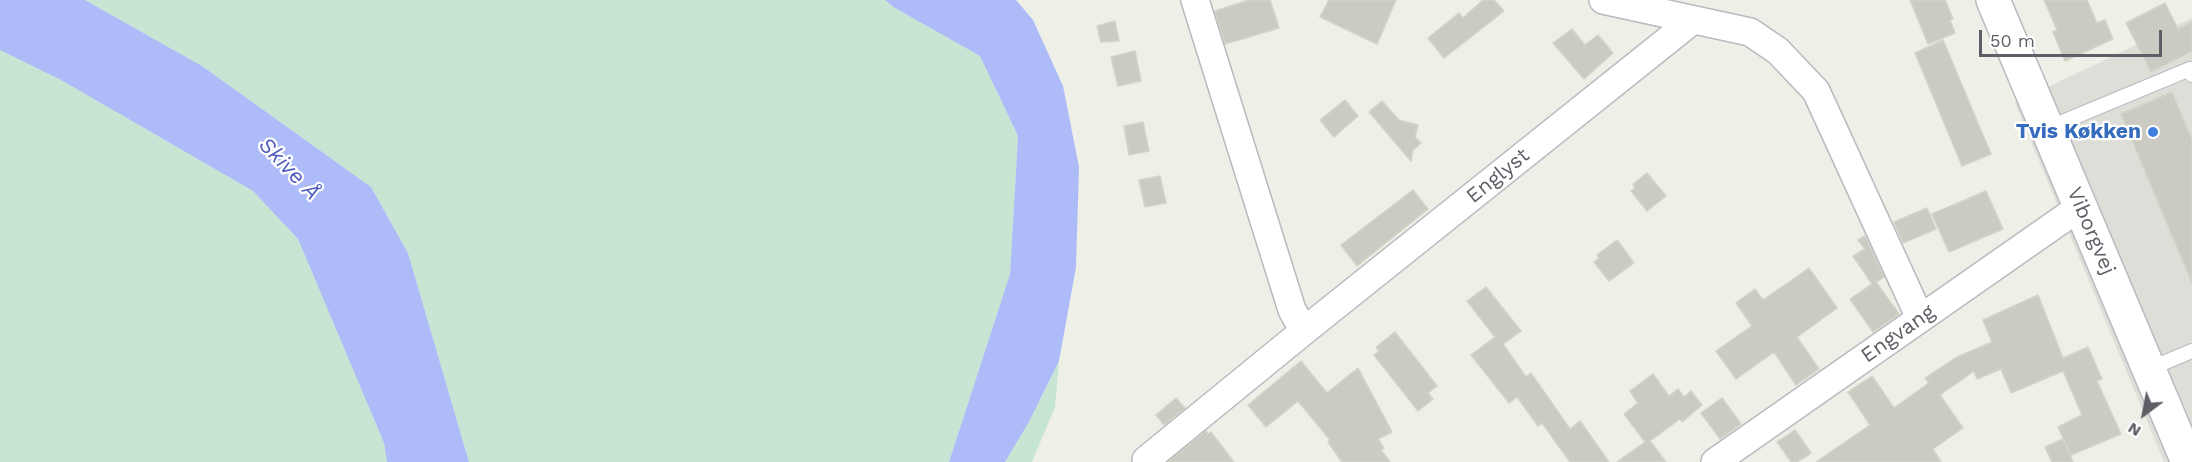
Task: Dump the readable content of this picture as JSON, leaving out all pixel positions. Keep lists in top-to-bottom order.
{
  "streets": {
    "street": ["Englyst", "Viborgvej", "Engvang"]
  },
  "crossings": [
    ["Viborgvej", "Engvang"]
  ],
  "water": ["Skive Å"],
  "places": ["Tvis Køkken"],
  "scale_bar": "50 m",
  "north": "bottom left"
}
